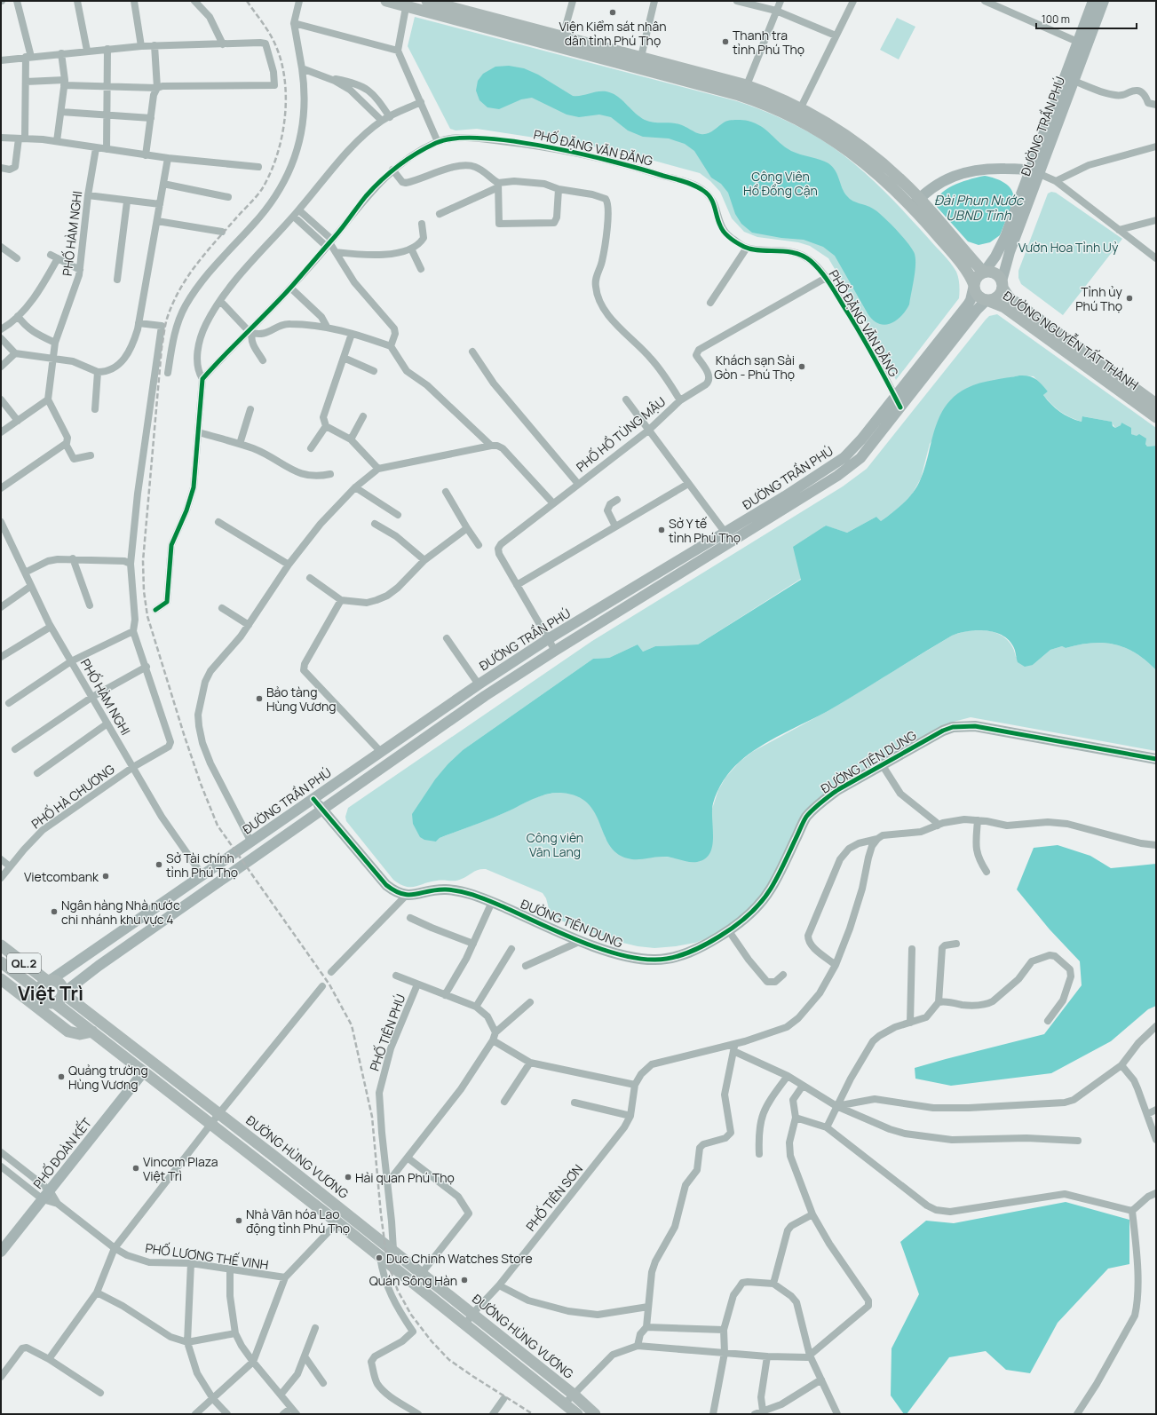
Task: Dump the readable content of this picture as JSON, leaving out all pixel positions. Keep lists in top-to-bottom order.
{
  "streets": {
    "main road": [
      "ĐƯỜNG TRẦN PHÚ",
      "ĐƯỜNG NGUYỄN TẤT THÀNH",
      "ĐƯỜNG TIÊN DUNG",
      "QL.2",
      "PHỐ ĐOÀN KẾT",
      "ĐƯỜNG HÙNG VƯƠNG"
    ],
    "street": [
      "PHỐ ĐẶNG VĂN ĐĂNG",
      "PHỐ HÀM NGHI",
      "PHỐ HỒ TÙNG MẬU",
      "PHỐ HÀ CHƯƠNG",
      "PHỐ TIÊN PHÚ",
      "PHỐ TIÊN SƠN",
      "PHỐ LƯƠNG THẾ VINH"
    ]
  },
  "crossings": [
    ["ĐƯỜNG TRẦN PHÚ", "PHỐ ĐẶNG VĂN ĐĂNG"],
    ["ĐƯỜNG TRẦN PHÚ", "PHỐ HÀM NGHI"],
    ["ĐƯỜNG TRẦN PHÚ", "ĐƯỜNG NGUYỄN TẤT THÀNH"],
    ["ĐƯỜNG TRẦN PHÚ", "PHỐ HỒ TÙNG MẬU"],
    ["ĐƯỜNG TRẦN PHÚ", "QL.2"],
    ["ĐƯỜNG TRẦN PHÚ", "ĐƯỜNG HÙNG VƯƠNG"],
    ["PHỐ ĐẶNG VĂN ĐĂNG", "PHỐ HỒ TÙNG MẬU"],
    ["PHỐ HÀM NGHI", "PHỐ HÀ CHƯƠNG"],
    ["QL.2", "PHỐ ĐOÀN KẾT"],
    ["QL.2", "ĐƯỜNG HÙNG VƯƠNG"],
    ["QL.2", "PHỐ TIÊN SƠN"],
    ["PHỐ TIÊN PHÚ", "ĐƯỜNG HÙNG VƯƠNG"],
    ["PHỐ ĐOÀN KẾT", "PHỐ LƯƠNG THẾ VINH"],
    ["ĐƯỜNG HÙNG VƯƠNG", "PHỐ TIÊN SƠN"]
  ],
  "districts": ["Việt Trì"],
  "water": ["Đài Phun Nước UBND Tỉnh"],
  "parks": ["Công Viên Hồ Đồng Cận", "Vườn Hoa Tỉnh Uỷ", "Công viên Văn Lang"],
  "places": [
    "Viện Kiểm sát nhân dân tỉnh Phú Thọ",
    "Thanh tra tỉnh Phú Thọ",
    "Tỉnh ủy Phú Thọ",
    "Khách sạn Sài Gòn - Phú Thọ",
    "Sở Y tế tỉnh Phú Thọ",
    "Bảo tàng Hùng Vương",
    "Sở Tài chính tỉnh Phú Thọ",
    "Vietcombank",
    "Ngân hàng Nhà nước chi nhánh khu vực 4",
    "Quảng trường Hùng Vương",
    "Vincom Plaza Việt Trì",
    "Hải quan Phú Thọ",
    "Nhà Văn hóa Lao động tỉnh Phú Thọ",
    "Duc Chinh Watches Store",
    "Quán Sông Hàn"
  ],
  "scale_bar": "100 m"
}
